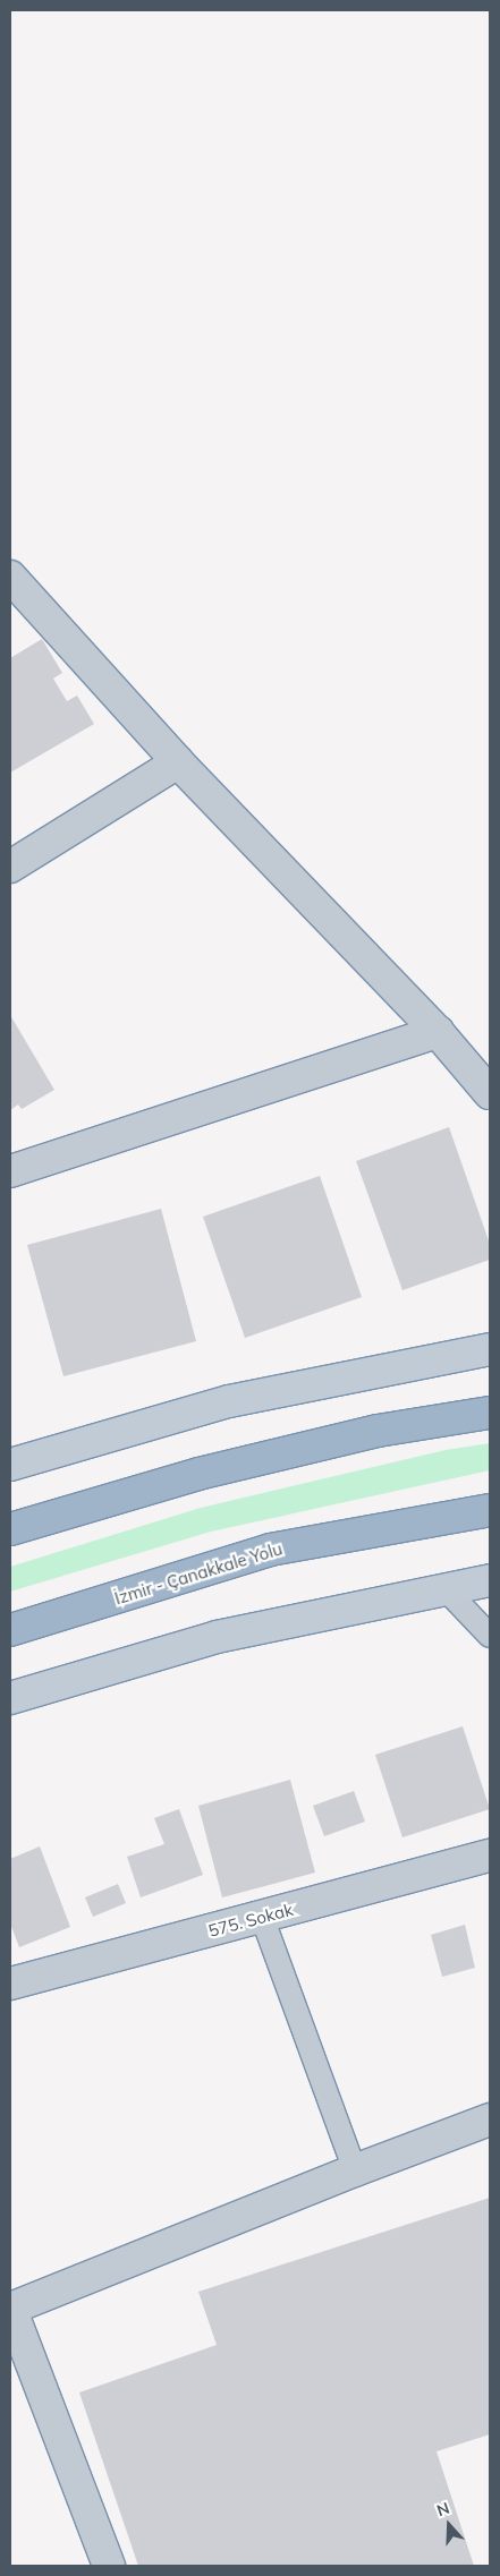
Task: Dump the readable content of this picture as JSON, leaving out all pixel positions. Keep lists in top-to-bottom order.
{
  "streets": {
    "highway": ["İzmir - Çanakkale Yolu"],
    "street": ["575. Sokak"]
  },
  "north": "top"
}
